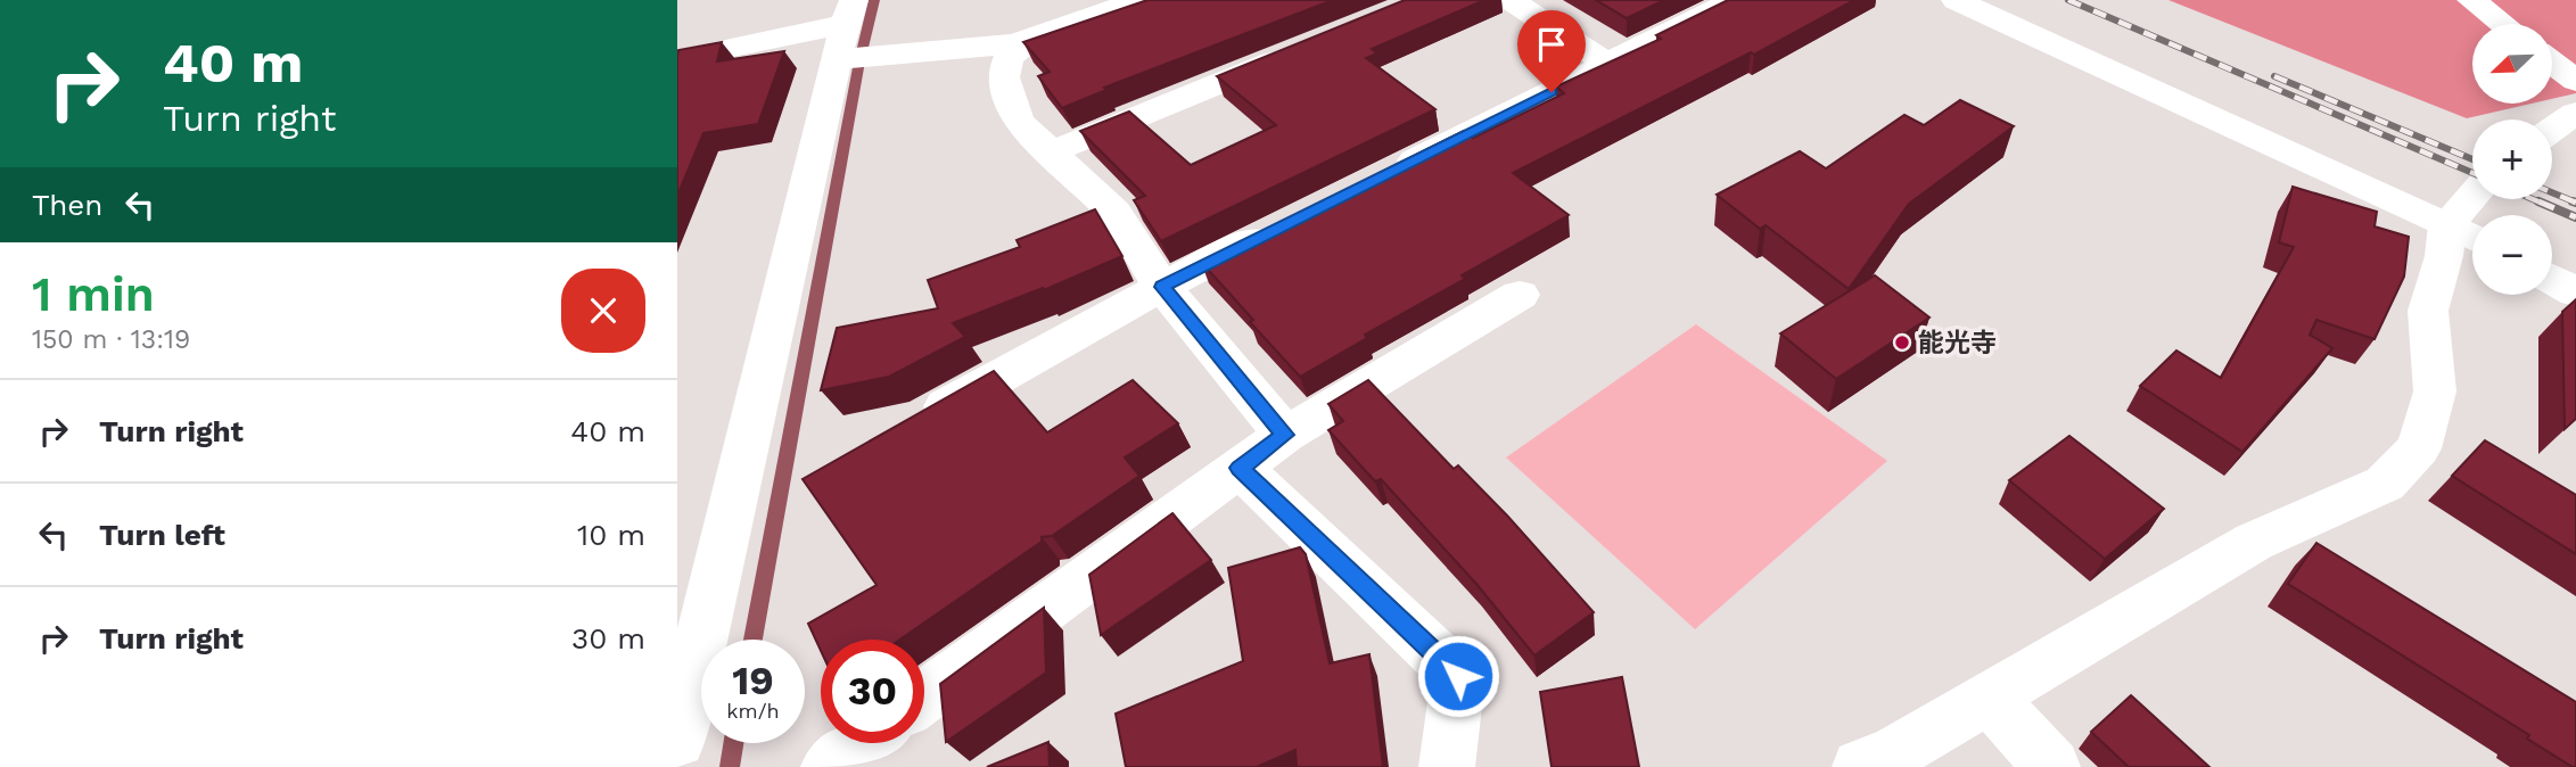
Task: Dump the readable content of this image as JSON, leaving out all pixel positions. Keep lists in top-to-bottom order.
{
  "places": ["能光寺"],
  "north": "bottom left",
  "page": {
    "turn": ["40 m", "Turn right"],
    "map_buttons": ["+", "−"],
    "then": "Then",
    "heading": ["1 min", "150 m · 13:19"],
    "list": [
      {
        "name": "Turn right",
        "value": "40 m"
      },
      {
        "name": "Turn left",
        "value": "10 m"
      },
      {
        "name": "Turn right",
        "value": "30 m"
      }
    ],
    "speed": "19 km/h",
    "limit": "30"
  }
}
